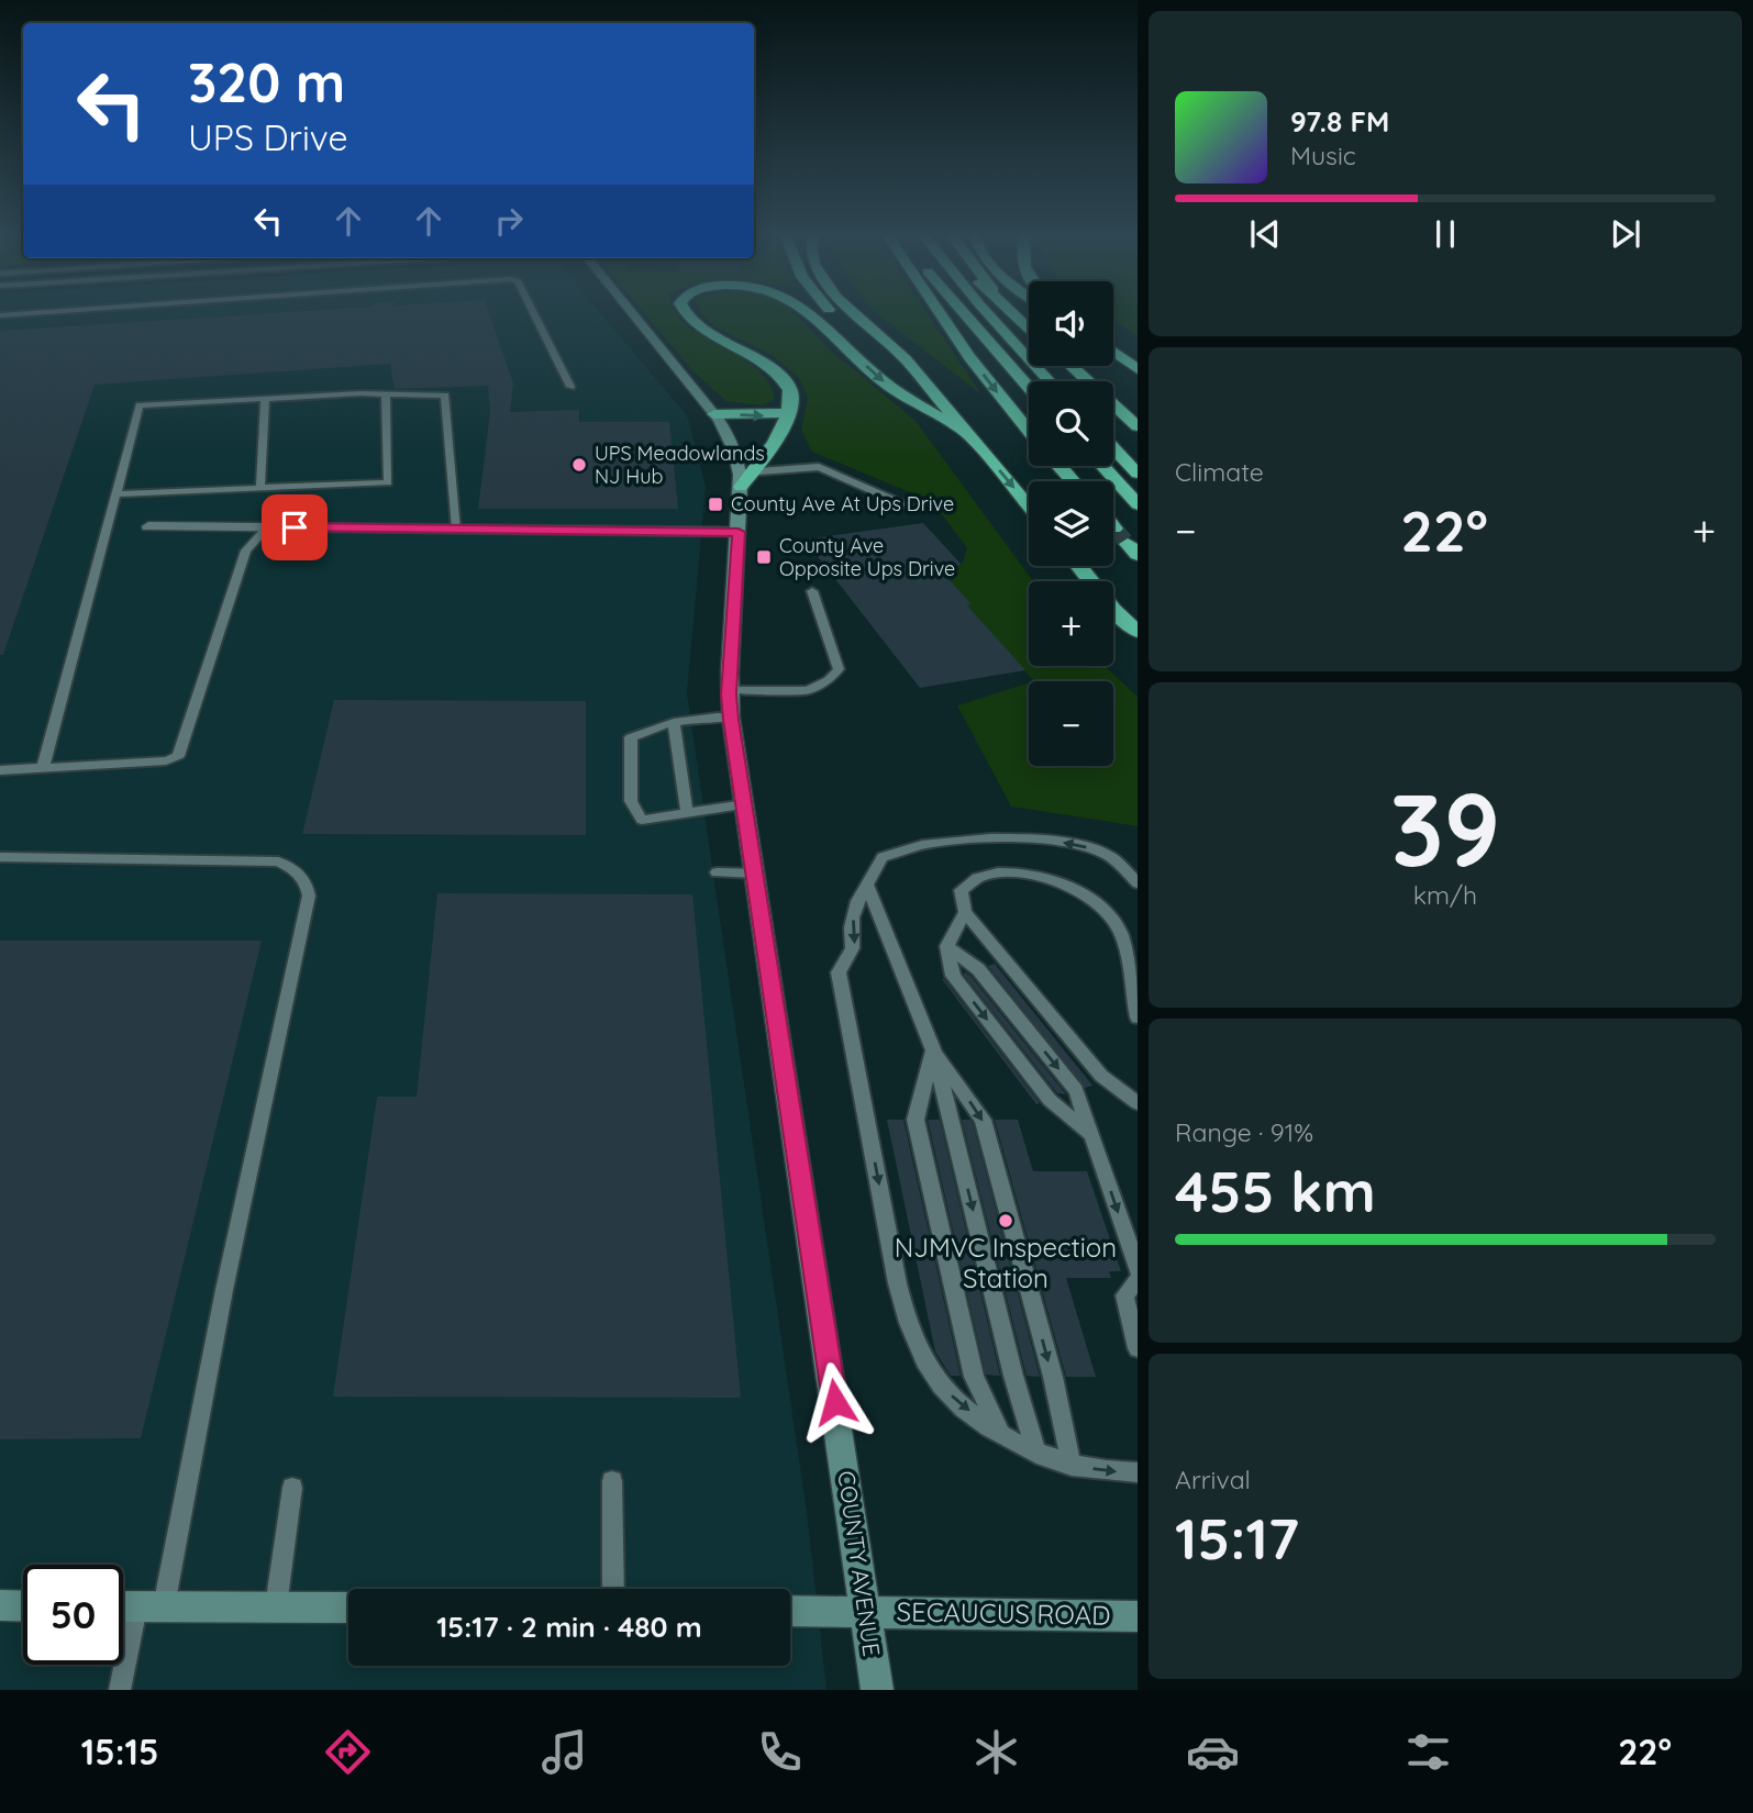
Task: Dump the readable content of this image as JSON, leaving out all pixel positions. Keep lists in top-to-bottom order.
{
  "streets": {
    "main road": ["COUNTY AVENUE", "SECAUCUS ROAD"]
  },
  "crossings": [
    ["COUNTY AVENUE", "SECAUCUS ROAD"]
  ],
  "places": {
    "other": ["UPS Meadowlands NJ Hub", "NJMVC Inspection Station"],
    "transit": ["County Ave At Ups Drive", "County Ave Opposite Ups Drive"]
  },
  "page": {
    "turn": ["320 m", "UPS Drive"],
    "song": ["97.8 FM", "Music"],
    "map_buttons": ["+", "−"],
    "tile": [
      "Climate",
      ["39", "km/h"],
      ["Range · 91%", "455 km"],
      ["Arrival", "15:17"]
    ],
    "heat": ["−", "22°", "+"],
    "limit": "50",
    "trip": "15:17 · 2 min · 480 m",
    "tabs": ["15:15", "22°"]
  }
}
